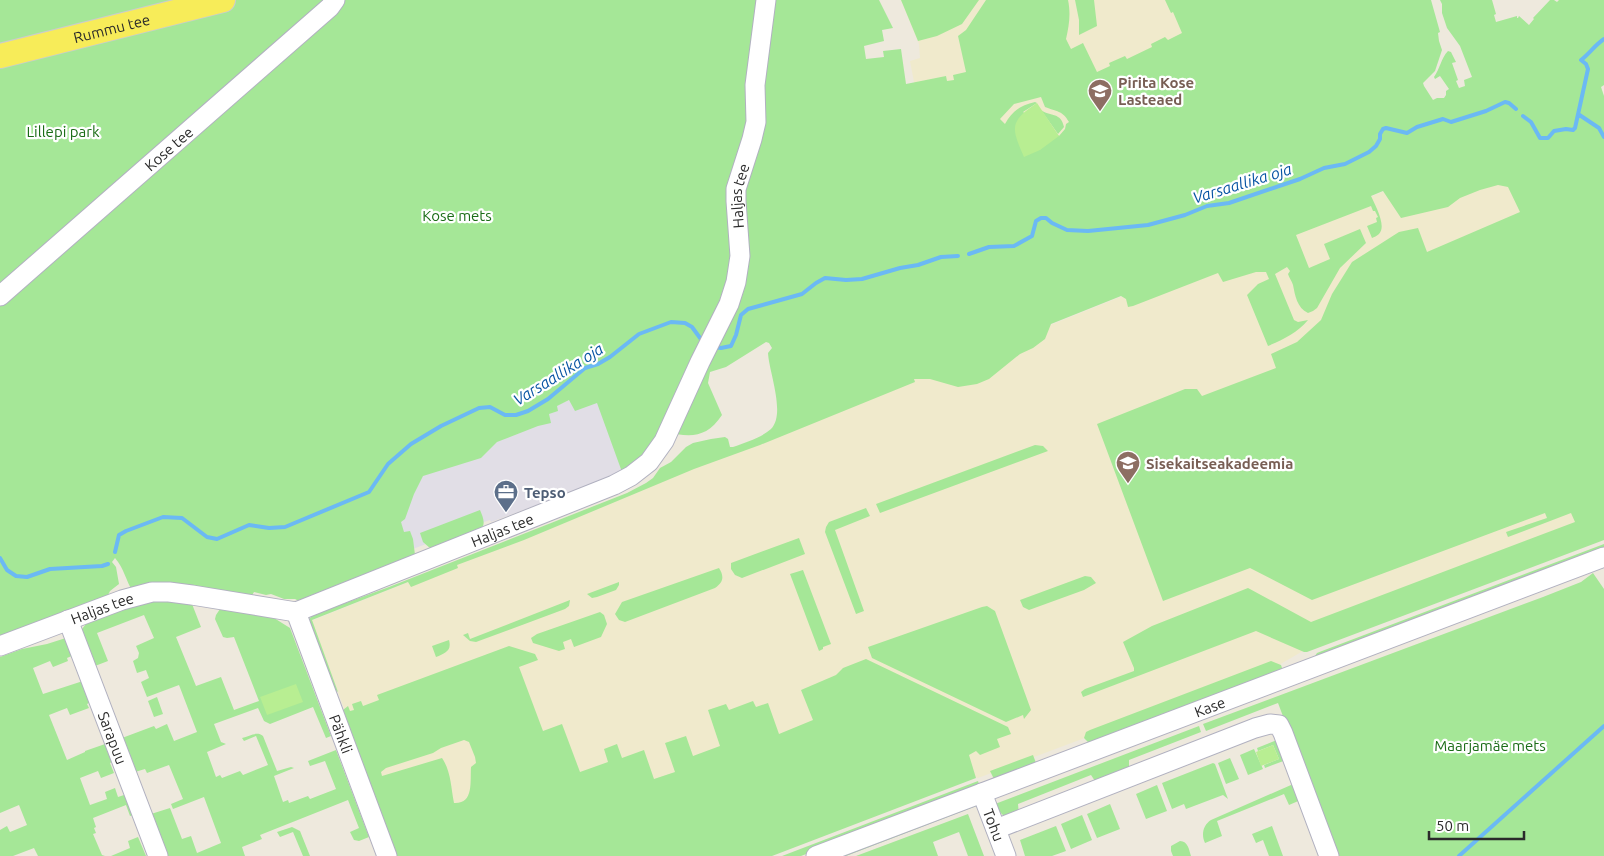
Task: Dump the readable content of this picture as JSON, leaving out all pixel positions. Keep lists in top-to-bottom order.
{
  "streets": {
    "main road": ["Rummu tee"],
    "street": [
      "Kose tee",
      "Haljas tee",
      "Kase",
      "Pähkli",
      "Sarapuu",
      "Tohu"
    ]
  },
  "crossings": [
    ["Haljas tee", "Pähkli"],
    ["Haljas tee", "Sarapuu"],
    ["Kase", "Tohu"]
  ],
  "water": ["Varsaallika oja"],
  "parks": ["Lillepi park", "Kose mets", "Maarjamäe mets"],
  "places": {
    "school or university": ["Pirita Kose Lasteaed", "Sisekaitseakadeemia"],
    "office": ["Tepso"]
  },
  "scale_bar": "50 m"
}
